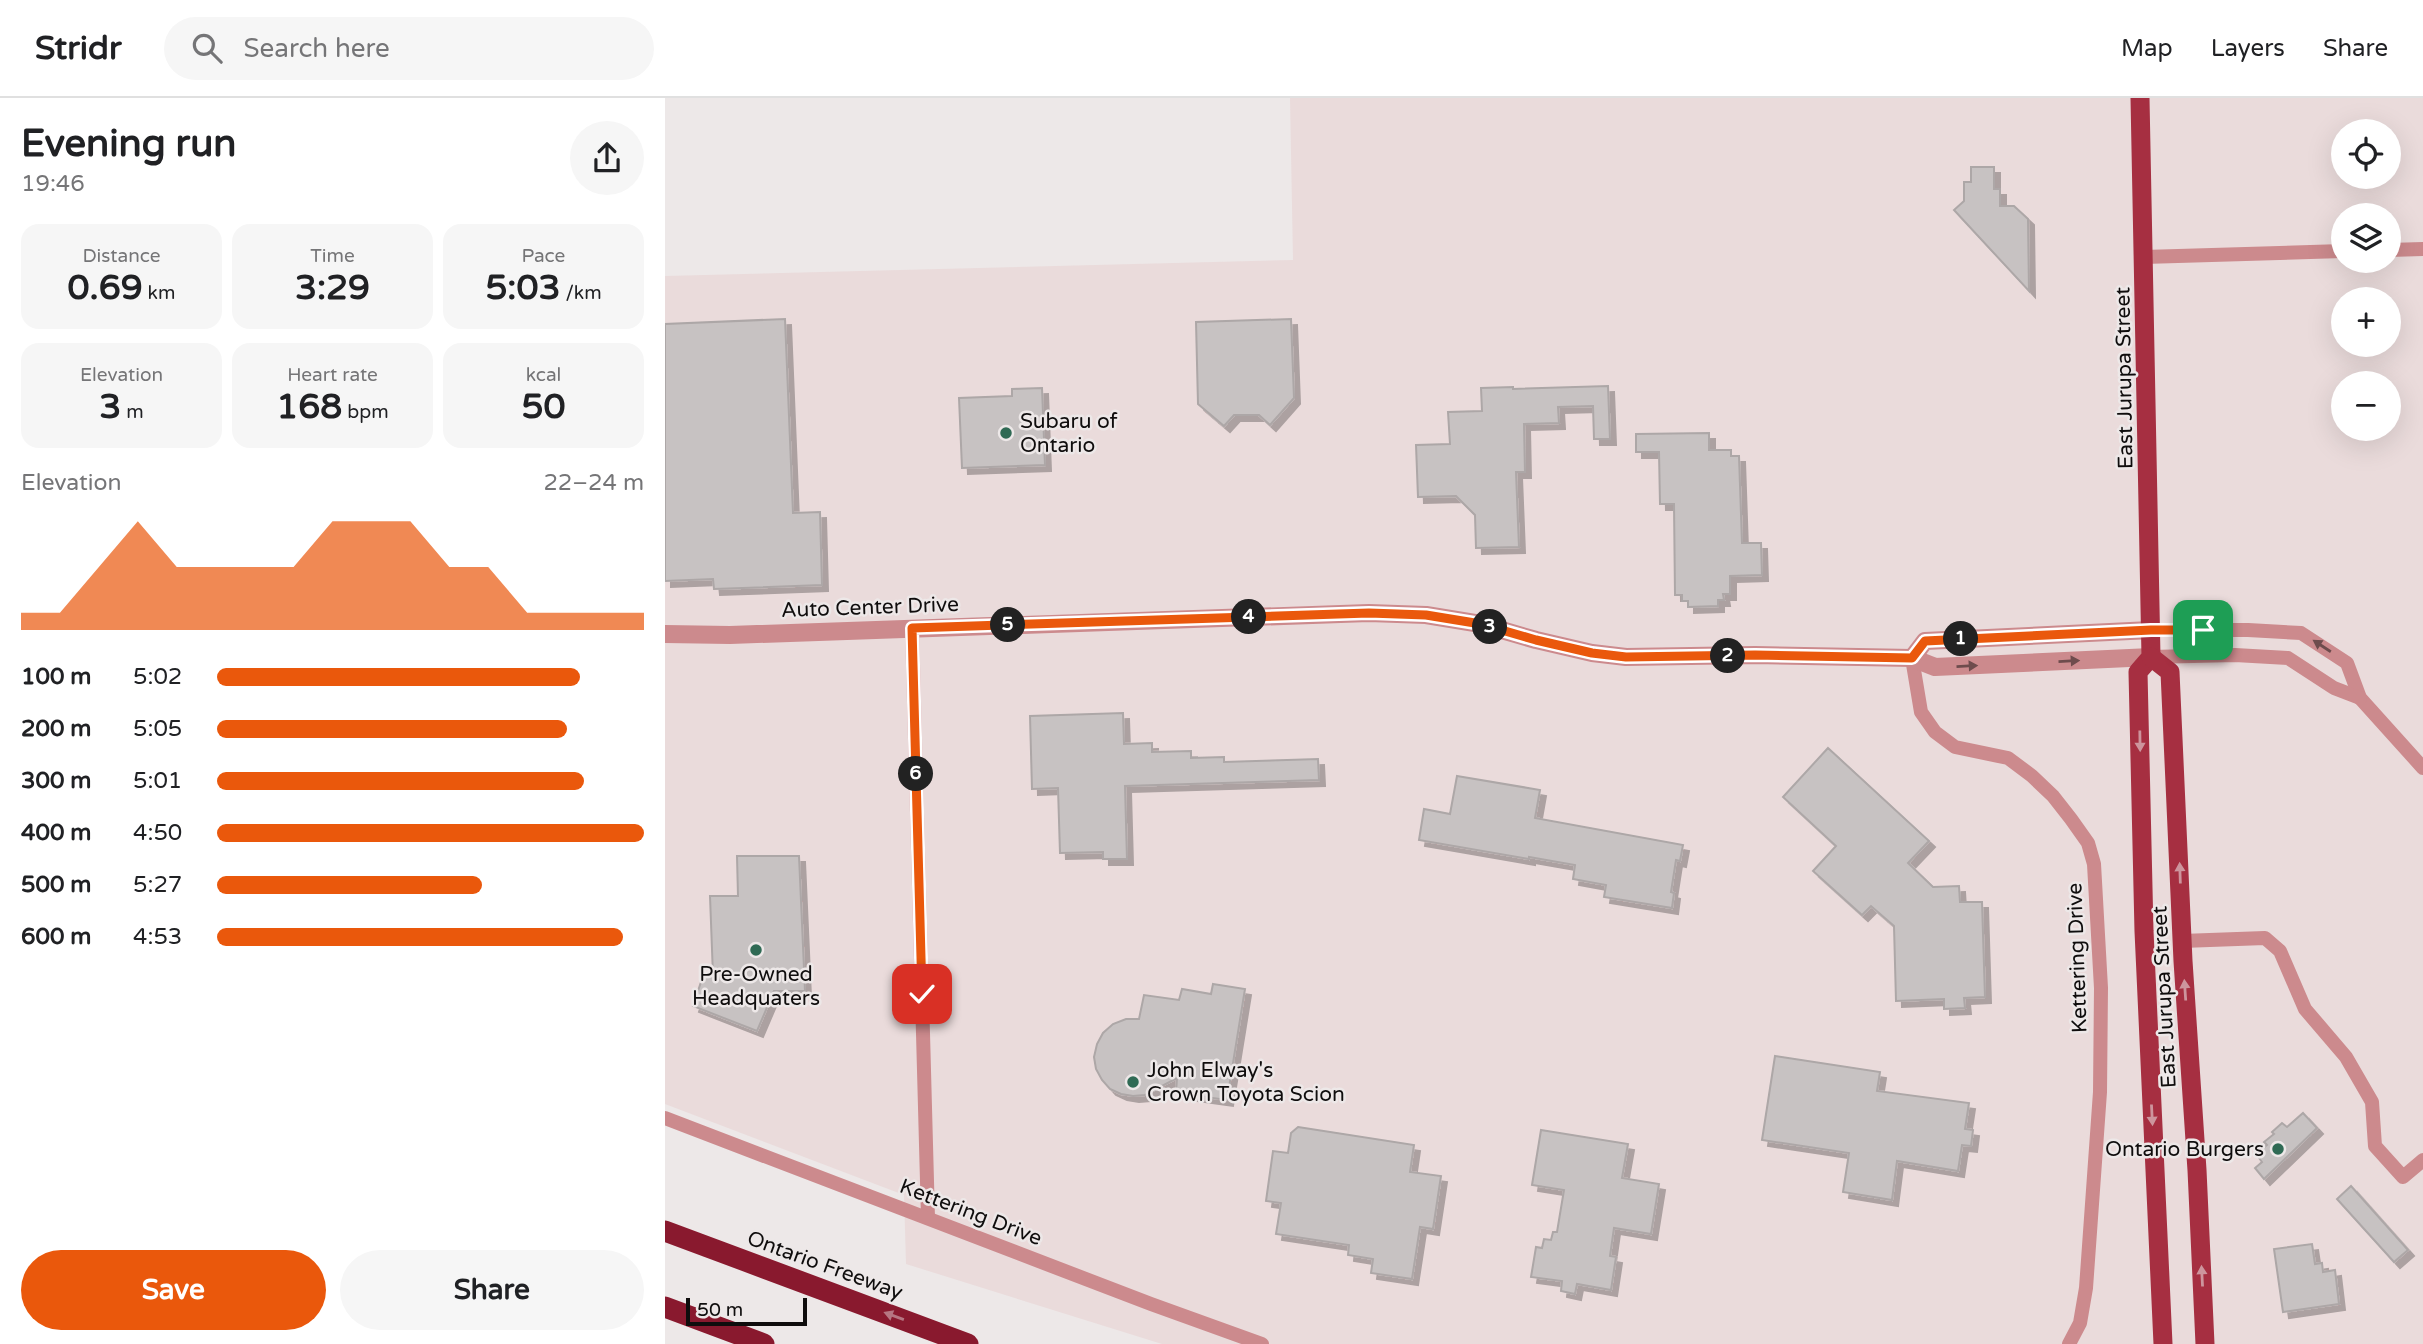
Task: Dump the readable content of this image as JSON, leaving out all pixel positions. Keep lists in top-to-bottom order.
{
  "streets": {
    "highway": ["Ontario Freeway"],
    "main road": ["East Jurupa Street"],
    "street": ["Auto Center Drive", "Kettering Drive"]
  },
  "crossings": [
    ["East Jurupa Street", "Auto Center Drive"],
    ["Auto Center Drive", "Kettering Drive"]
  ],
  "places": [
    "Subaru of Ontario",
    "Pre-Owned Headquaters",
    "John Elway's Crown Toyota Scion",
    "Ontario Burgers"
  ],
  "scale_bar": "50 m",
  "page": {
    "header": "Stridr",
    "search": "Search here",
    "nav": ["Map", "Layers", "Share"],
    "heading": ["Evening run", "19:46"],
    "map_buttons": ["+", "−"],
    "stats": [
      ["Distance", "0.69 km"],
      ["Time", "3:29"],
      ["Pace", "5:03 /km"],
      ["Elevation", "3 m"],
      ["Heart rate", "168 bpm"],
      ["kcal", "50"]
    ],
    "chart": ["Elevation", "22–24 m"],
    "pins": [
      "4",
      "5",
      "3",
      "1",
      "2",
      "6"
    ],
    "list": [
      {
        "name": "100 m",
        "note": "5:02"
      },
      {
        "name": "200 m",
        "note": "5:05"
      },
      {
        "name": "300 m",
        "note": "5:01"
      },
      {
        "name": "400 m",
        "note": "4:50"
      },
      {
        "name": "500 m",
        "note": "5:27"
      },
      {
        "name": "600 m",
        "note": "4:53"
      }
    ],
    "buttons": ["Save", "Share"],
    "scale": "50 m"
  }
}
